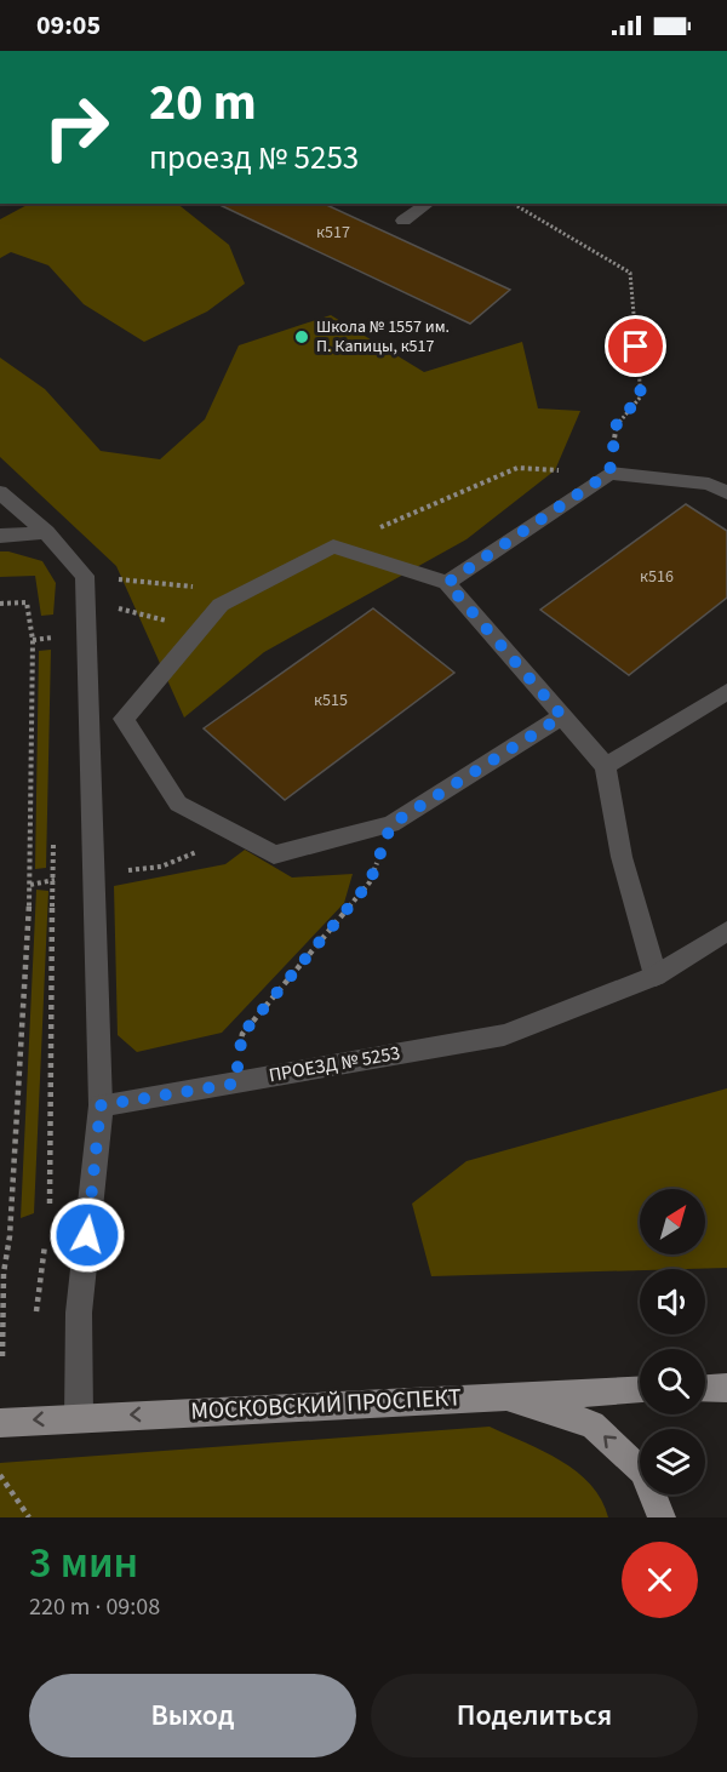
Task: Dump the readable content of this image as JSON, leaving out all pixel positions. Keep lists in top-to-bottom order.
{
  "streets": {
    "main road": ["МОСКОВСКИЙ ПРОСПЕКТ"],
    "street": ["ПРОЕЗД № 5253"]
  },
  "one_way": ["МОСКОВСКИЙ ПРОСПЕКТ"],
  "places": ["Школа № 1557 им. П. Капицы, к517"],
  "house_numbers": ["к517", "к516", "к515"],
  "north": "top right",
  "page": {
    "status": "09:05",
    "turn": ["20 m", "проезд № 5253"],
    "heading": ["3 мин", "220 m · 09:08"],
    "buttons": ["Выход", "Поделиться"]
  }
}
